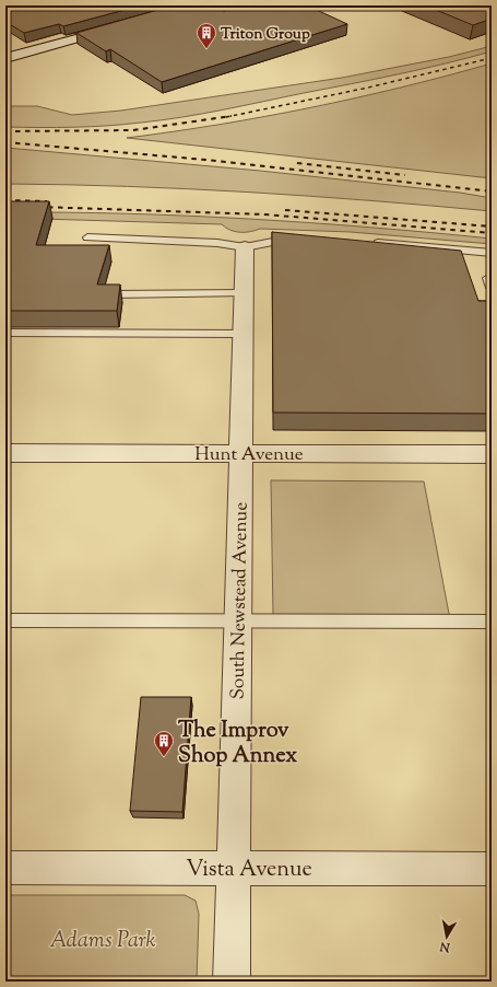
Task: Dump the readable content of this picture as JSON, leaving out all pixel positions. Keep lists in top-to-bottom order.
{
  "streets": {
    "street": ["Hunt Avenue", "South Newstead Avenue", "Vista Avenue"]
  },
  "crossings": [
    ["Hunt Avenue", "South Newstead Avenue"],
    ["South Newstead Avenue", "Vista Avenue"]
  ],
  "parks": ["Adams Park"],
  "places": {
    "building": ["Triton Group", "The Improv Shop Annex"]
  },
  "north": "bottom"
}
